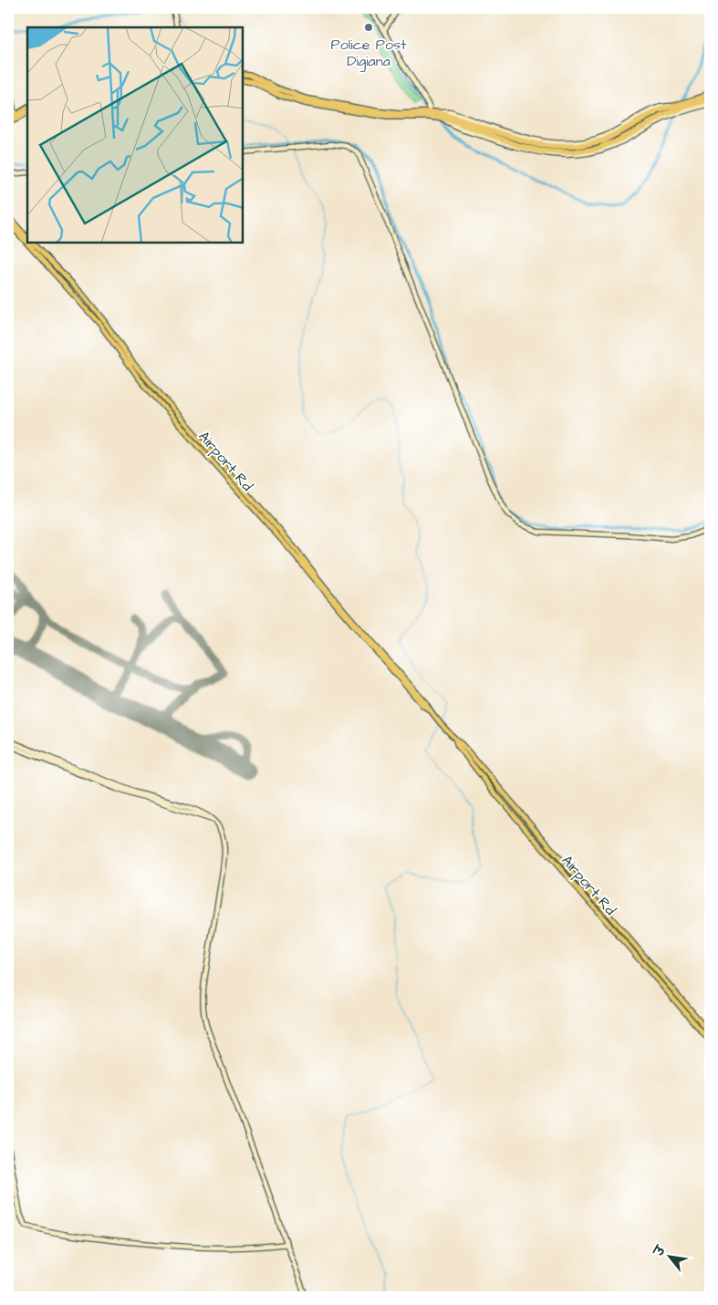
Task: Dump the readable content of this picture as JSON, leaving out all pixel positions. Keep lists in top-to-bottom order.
{
  "streets": {
    "main road": ["Airport Rd"]
  },
  "places": ["Police Post Digiana"],
  "north": "top left"
}
